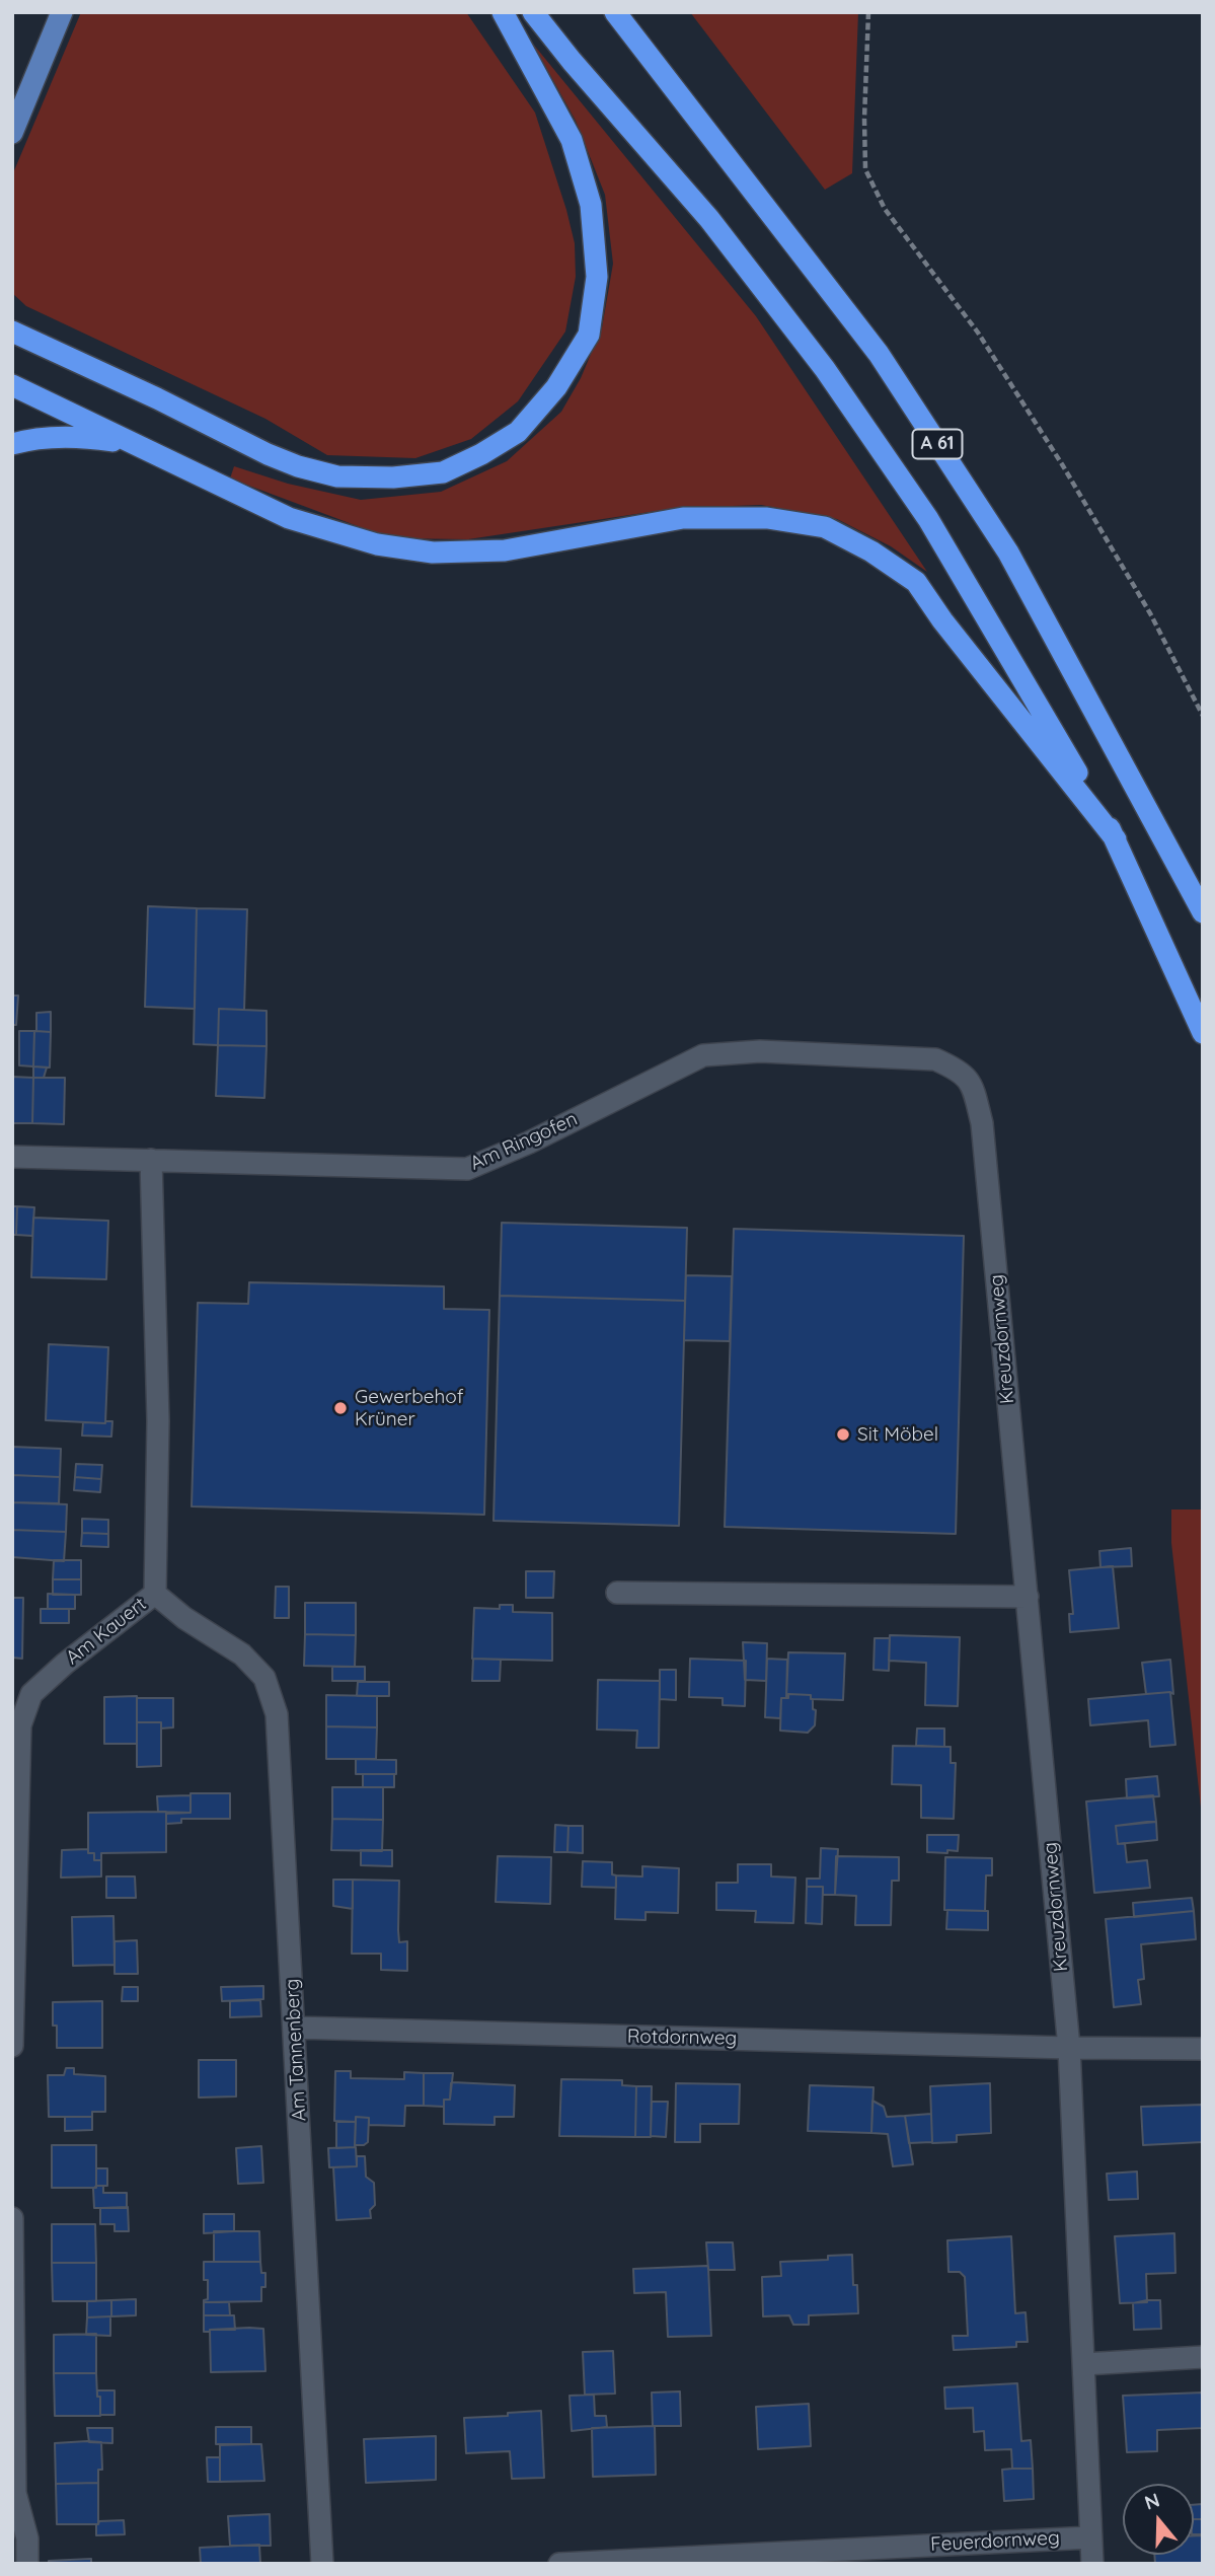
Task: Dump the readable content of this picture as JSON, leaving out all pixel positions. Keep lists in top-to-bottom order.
{
  "streets": {
    "highway": ["A 61"],
    "street": [
      "Am Ringofen",
      "Kreuzdornweg",
      "Am Kauert",
      "Rotdornweg",
      "Am Tannenberg",
      "Feuerdornweg"
    ]
  },
  "crossings": [
    ["Am Ringofen", "Kreuzdornweg"],
    ["Am Ringofen", "Am Kauert"],
    ["Kreuzdornweg", "Rotdornweg"],
    ["Kreuzdornweg", "Feuerdornweg"],
    ["Am Kauert", "Am Tannenberg"],
    ["Rotdornweg", "Am Tannenberg"]
  ],
  "places": ["Gewerbehof Krüner", "Sit Möbel"],
  "north": "top"
}
